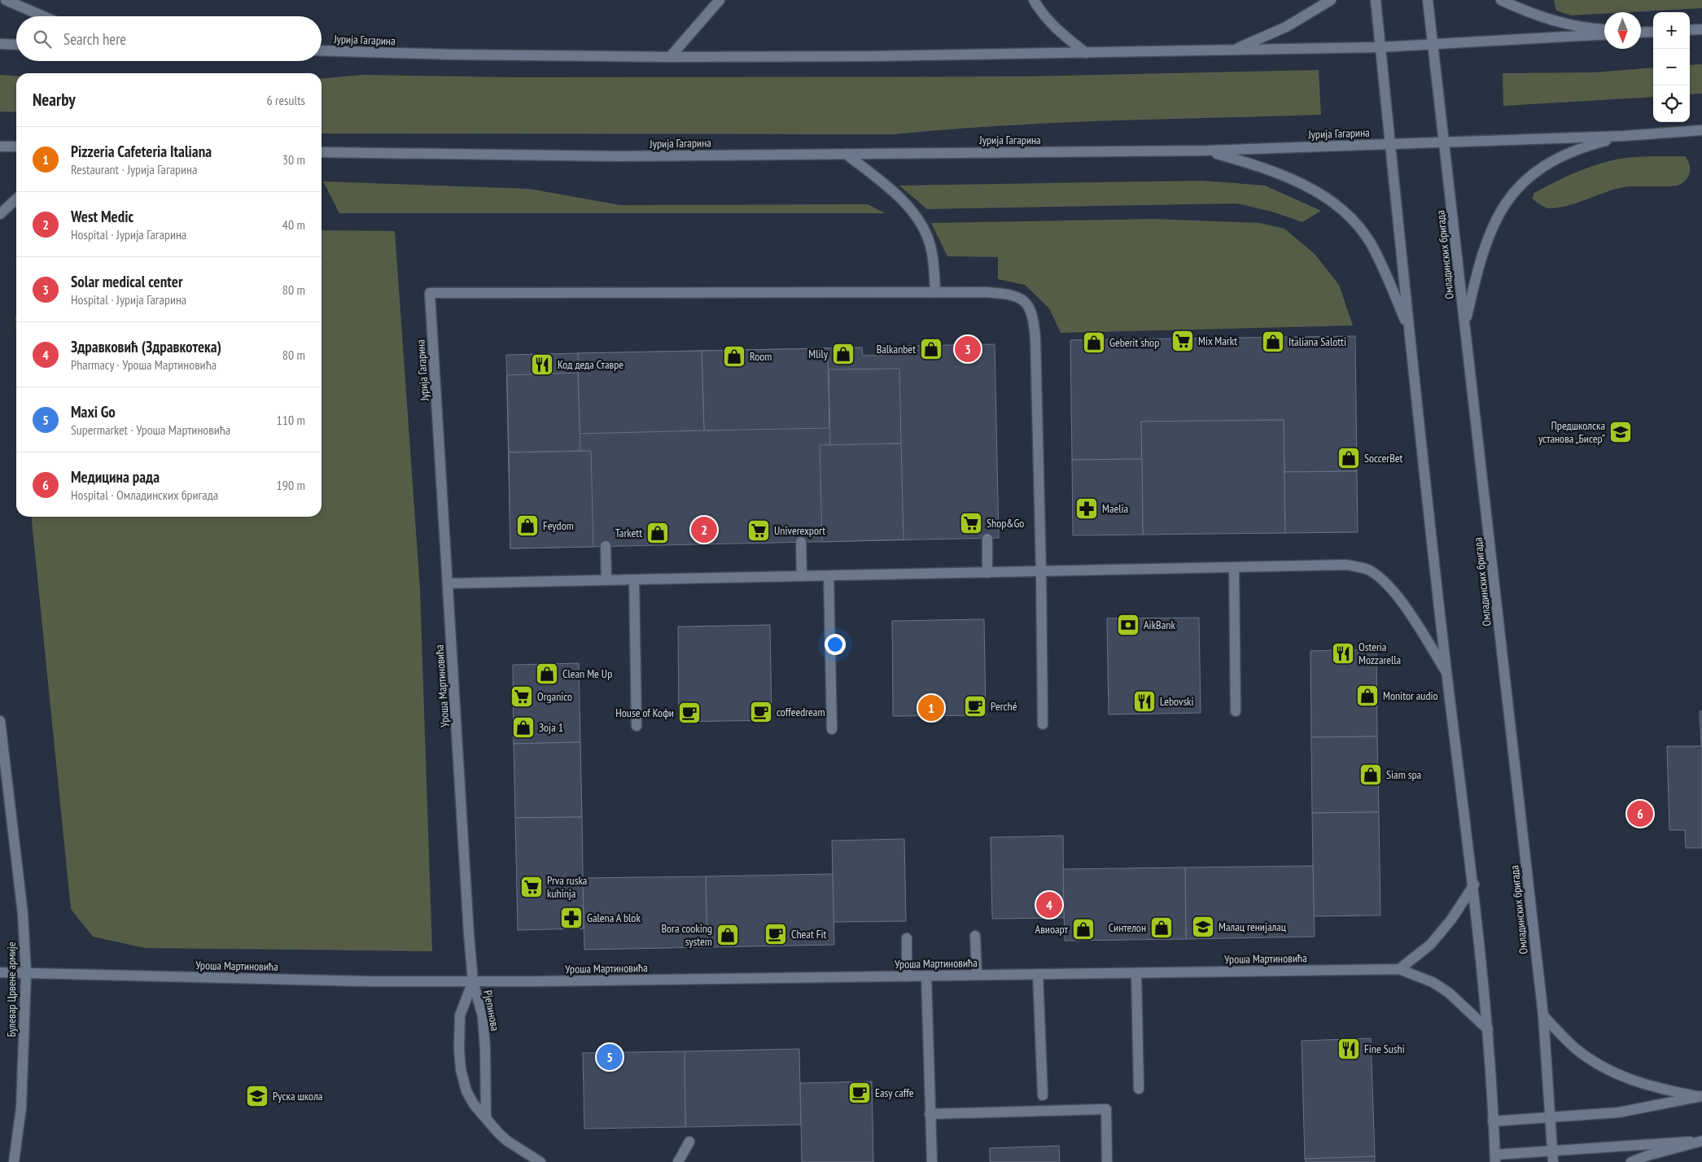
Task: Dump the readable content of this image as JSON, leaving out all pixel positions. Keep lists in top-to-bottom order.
{
  "streets": {
    "main road": [
      "Јурија Гагарина",
      "Омладинских бригада",
      "Уроша Мартиновића",
      "Булевар Црвене армије",
      "Рјепинова"
    ]
  },
  "crossings": [
    ["Јурија Гагарина", "Омладинских бригада"],
    ["Јурија Гагарина", "Уроша Мартиновића"],
    ["Уроша Мартиновића", "Булевар Црвене армије"],
    ["Уроша Мартиновића", "Рјепинова"]
  ],
  "places": {
    "supermarket": [
      "Mix Markt",
      "Shop&Go",
      "Univerexport",
      "Organico",
      "Prva ruska kuhinja"
    ],
    "shop": [
      "Italiana Salotti",
      "Geberit shop",
      "Balkanbet",
      "Mlily",
      "Room",
      "SoccerBet",
      "Feydom",
      "Tarkett",
      "Clean Me Up",
      "Monitor audio",
      "Зоја 1",
      "Siam spa",
      "Синтелон",
      "Авиоарт",
      "Bora cooking system"
    ],
    "restaurant": [
      "Код деда Ставре",
      "Osteria Mozzarella",
      "Lebovski",
      "Fine Sushi"
    ],
    "school or university": ["Предшколска установа „Бисер”", "Малац генијалац", "Руска школа"],
    "pharmacy": ["Maelia", "Galena A blok"],
    "bank": ["AikBank"],
    "cafe": [
      "Perché",
      "coffeedream",
      "House of Кофи",
      "Cheat Fit",
      "Easy caffe"
    ]
  },
  "north": "bottom",
  "page": {
    "map_buttons": ["+", "−"],
    "search": "Search here",
    "heading": ["Nearby", "6 results"],
    "list": [
      {
        "mark": "1",
        "name": "Pizzeria Cafeteria Italiana",
        "note": "Restaurant · Јурија Гагарина",
        "value": "30 m"
      },
      {
        "mark": "2",
        "name": "West Medic",
        "note": "Hospital · Јурија Гагарина",
        "value": "40 m"
      },
      {
        "mark": "3",
        "name": "Solar medical center",
        "note": "Hospital · Јурија Гагарина",
        "value": "80 m"
      },
      {
        "mark": "4",
        "name": "Здравковић (Здравкотека)",
        "note": "Pharmacy · Уроша Мартиновића",
        "value": "80 m"
      },
      {
        "mark": "5",
        "name": "Maxi Go",
        "note": "Supermarket · Уроша Мартиновића",
        "value": "110 m"
      },
      {
        "mark": "6",
        "name": "Медицина рада",
        "note": "Hospital · Омладинских бригада",
        "value": "190 m"
      }
    ],
    "pins": [
      "3",
      "2",
      "1",
      "6",
      "4",
      "5"
    ]
  }
}
